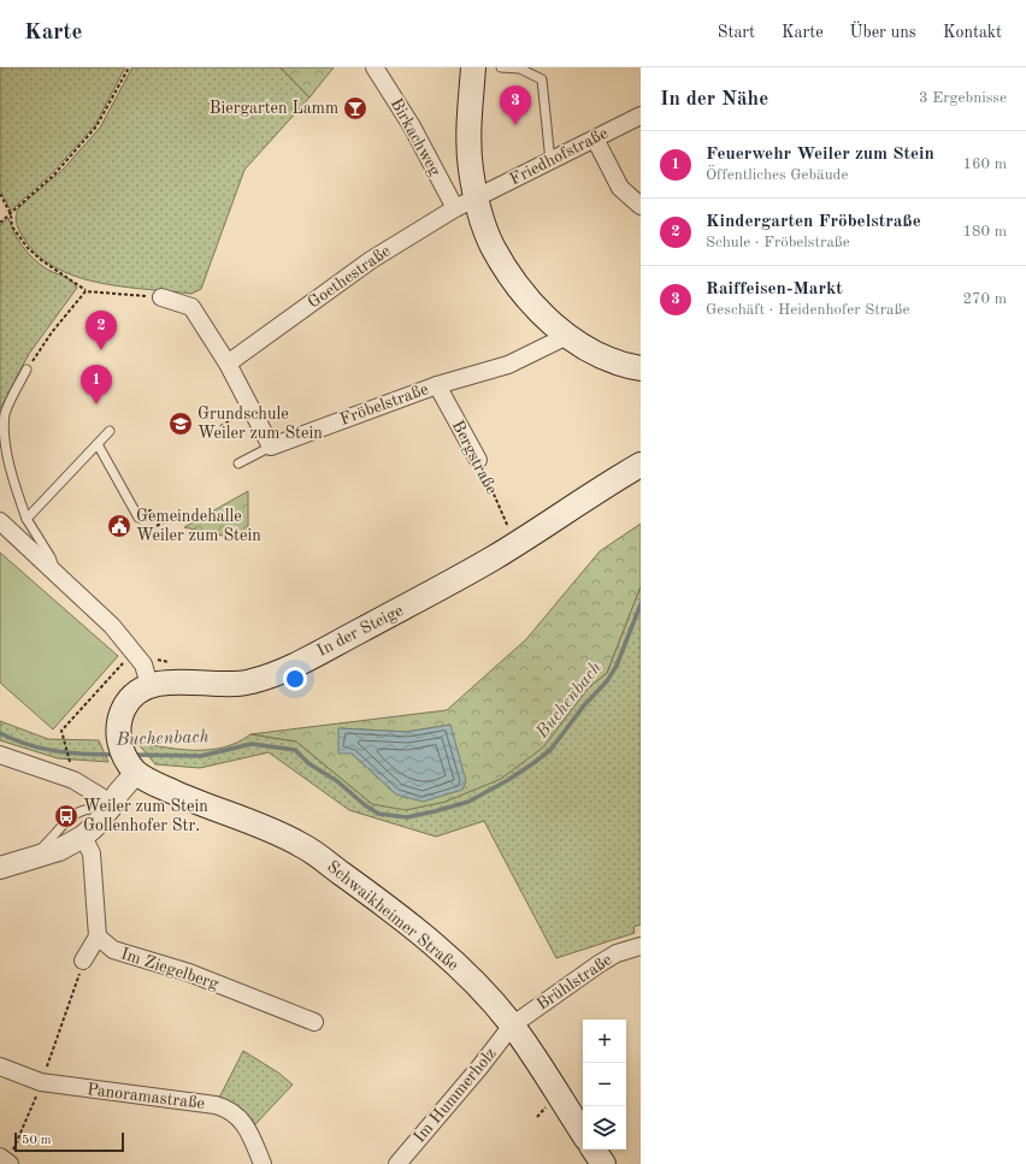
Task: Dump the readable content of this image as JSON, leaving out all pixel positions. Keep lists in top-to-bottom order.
{
  "streets": {
    "main road": ["In der Steige", "Schwaikheimer Straße"],
    "street": [
      "Birkachweg",
      "Friedhofstraße",
      "Goethestraße",
      "Fröbelstraße",
      "Bergstraße",
      "Im Ziegelberg",
      "Brühlstraße",
      "Im Hummerholz",
      "Panoramastraße"
    ]
  },
  "crossings": [
    ["Birkachweg", "Goethestraße"],
    ["Friedhofstraße", "Goethestraße"],
    ["Fröbelstraße", "Bergstraße"],
    ["Schwaikheimer Straße", "Brühlstraße"],
    ["Schwaikheimer Straße", "Im Hummerholz"],
    ["Brühlstraße", "Im Hummerholz"]
  ],
  "water": ["Buchenbach"],
  "places": {
    "bar": ["Biergarten Lamm"],
    "school or university": ["Grundschule Weiler zum Stein"],
    "public building": ["Gemeindehalle Weiler zum Stein"],
    "bus stop": ["Weiler zum Stein Gollenhofer Str."]
  },
  "scale_bar": "50 m",
  "page": {
    "header": "Karte",
    "nav": [
      "Start",
      "Karte",
      "Über uns",
      "Kontakt"
    ],
    "heading": ["In der Nähe", "3 Ergebnisse"],
    "pins": ["3", "2", "1"],
    "list": [
      {
        "mark": "1",
        "name": "Feuerwehr Weiler zum Stein",
        "note": "Öffentliches Gebäude",
        "value": "160 m"
      },
      {
        "mark": "2",
        "name": "Kindergarten Fröbelstraße",
        "note": "Schule · Fröbelstraße",
        "value": "180 m"
      },
      {
        "mark": "3",
        "name": "Raiffeisen-Markt",
        "note": "Geschäft · Heidenhofer Straße",
        "value": "270 m"
      }
    ],
    "map_buttons": ["+", "−"],
    "scale": "50 m"
  }
}
